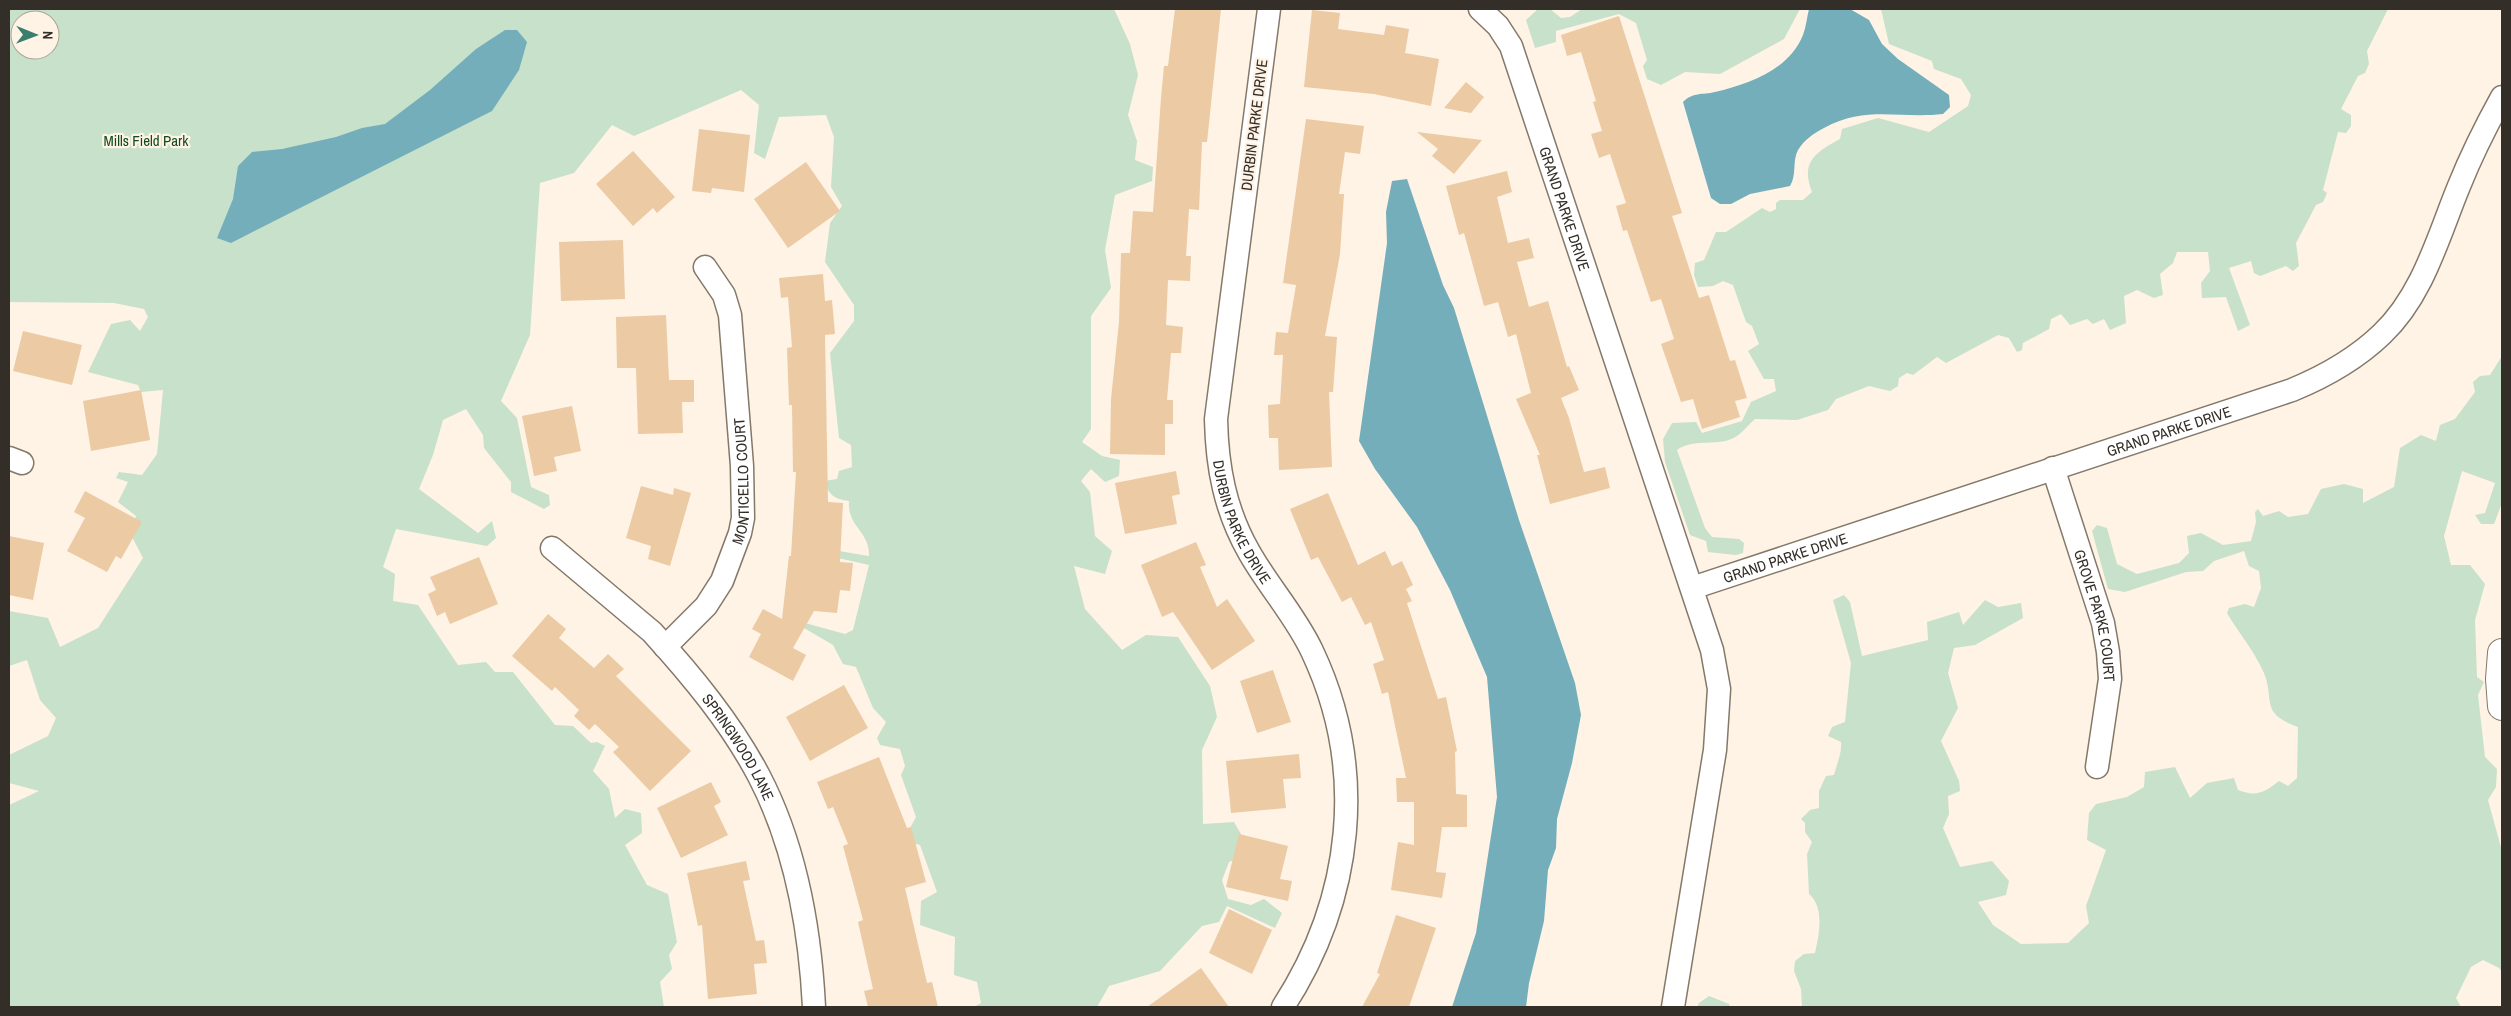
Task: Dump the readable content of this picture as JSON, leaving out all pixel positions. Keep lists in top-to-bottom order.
{
  "streets": {
    "street": [
      "DURBIN PARKE DRIVE",
      "GRAND PARKE DRIVE",
      "MONTICELLO COURT",
      "GROVE PARKE COURT",
      "SPRINGWOOD LANE"
    ]
  },
  "crossings": [
    ["GRAND PARKE DRIVE", "GROVE PARKE COURT"],
    ["MONTICELLO COURT", "SPRINGWOOD LANE"]
  ],
  "parks": ["Mills Field Park"],
  "north": "right"
}
